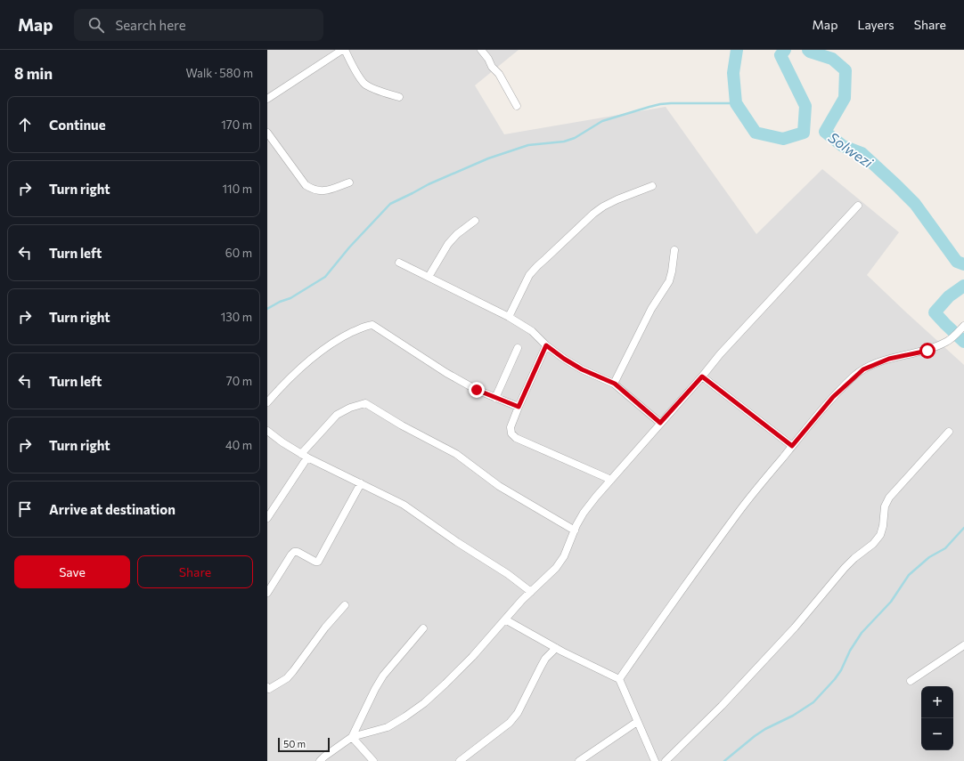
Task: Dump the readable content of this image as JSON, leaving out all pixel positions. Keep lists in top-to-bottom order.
{
  "water": ["Solwezi"],
  "scale_bar": "50 m",
  "page": {
    "header": "Map",
    "search": "Search here",
    "nav": ["Map", "Layers", "Share"],
    "heading": ["8 min", "Walk · 580 m"],
    "list": [
      ["Continue", "170 m"],
      ["Turn right", "110 m"],
      ["Turn left", "60 m"],
      ["Turn right", "130 m"],
      ["Turn left", "70 m"],
      ["Turn right", "40 m"],
      "Arrive at destination"
    ],
    "buttons": ["Save", "Share"],
    "map_buttons": ["+", "−"],
    "scale": "50 m"
  }
}
